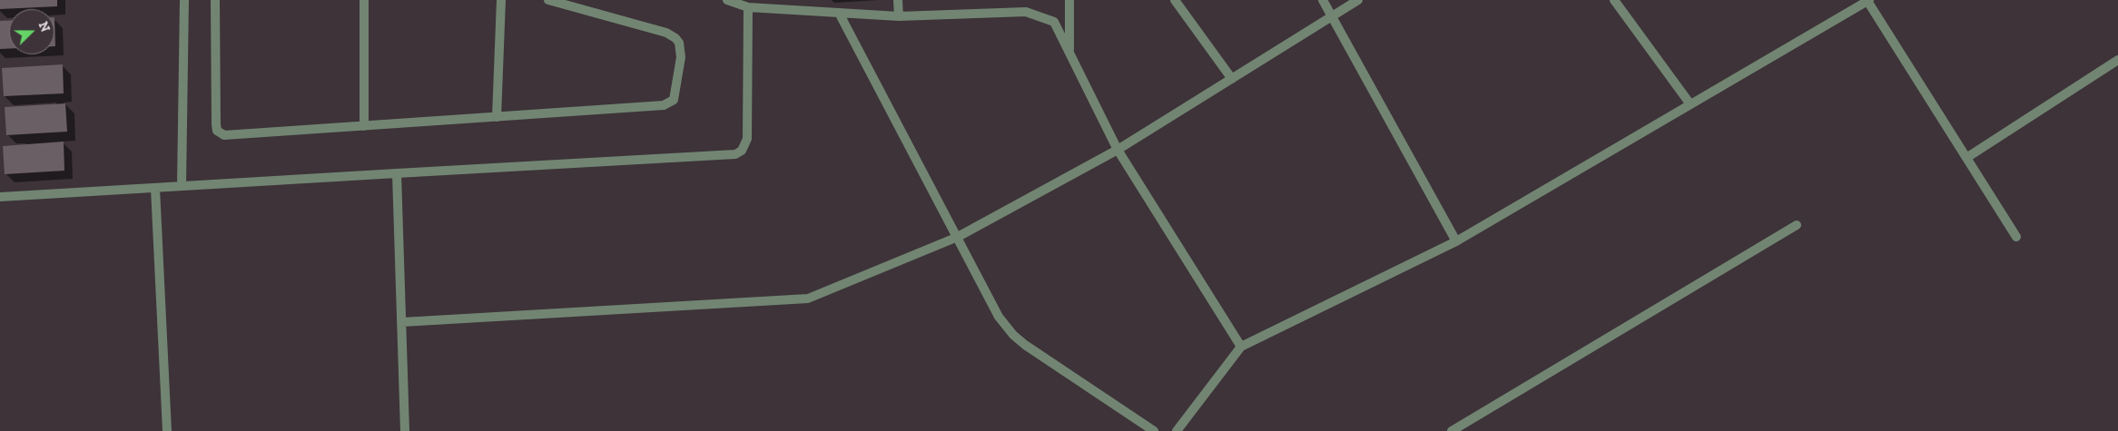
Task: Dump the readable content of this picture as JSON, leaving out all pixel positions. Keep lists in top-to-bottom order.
{
  "north": "right"
}
